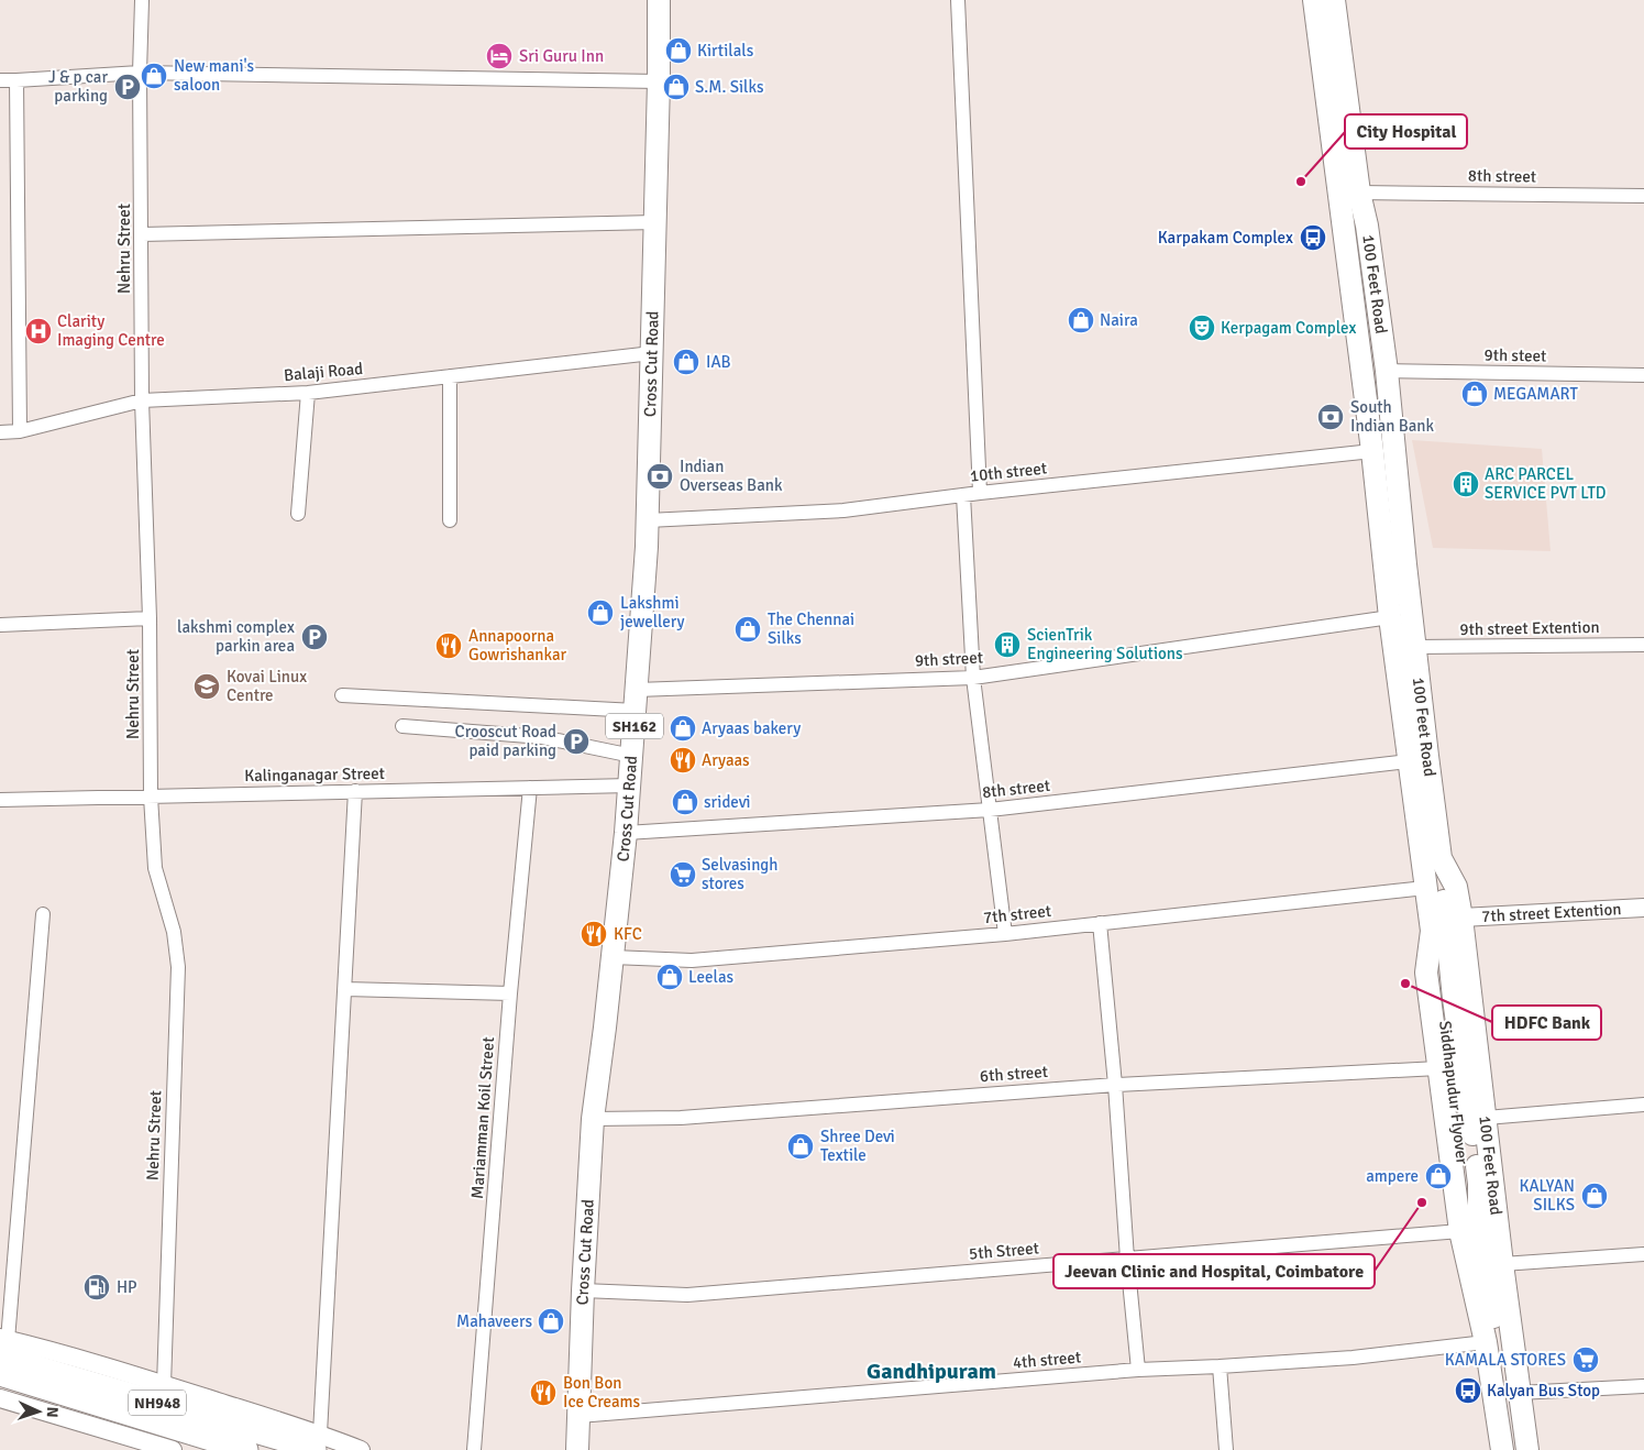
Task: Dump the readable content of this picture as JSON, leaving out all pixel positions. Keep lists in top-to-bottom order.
{
  "streets": {
    "highway": ["NH948"],
    "main road": [
      "100 Feet Road",
      "Cross Cut Road",
      "SH162",
      "Siddhapudur Flyover"
    ],
    "street": [
      "8th street",
      "Nehru Street",
      "9th steet",
      "Balaji Road",
      "10th street",
      "9th street Extention",
      "9th street",
      "Kalinganagar Street",
      "7th street Extention",
      "7th street",
      "6th street",
      "Mariamman Koil Street",
      "5th Street",
      "4th street"
    ]
  },
  "crossings": [
    ["8th street", "100 Feet Road"],
    ["8th street", "Cross Cut Road"],
    ["Nehru Street", "Balaji Road"],
    ["Nehru Street", "Kalinganagar Street"],
    ["100 Feet Road", "9th steet"],
    ["100 Feet Road", "10th street"],
    ["100 Feet Road", "9th street Extention"],
    ["100 Feet Road", "9th street"],
    ["100 Feet Road", "7th street Extention"],
    ["100 Feet Road", "7th street"],
    ["100 Feet Road", "6th street"],
    ["100 Feet Road", "Siddhapudur Flyover"],
    ["100 Feet Road", "5th Street"],
    ["100 Feet Road", "4th street"],
    ["Cross Cut Road", "Balaji Road"],
    ["Cross Cut Road", "10th street"],
    ["Cross Cut Road", "9th street"],
    ["Cross Cut Road", "Kalinganagar Street"],
    ["Cross Cut Road", "7th street"],
    ["Cross Cut Road", "6th street"],
    ["Cross Cut Road", "5th Street"],
    ["Cross Cut Road", "4th street"],
    ["Kalinganagar Street", "Mariamman Koil Street"],
    ["7th street Extention", "Siddhapudur Flyover"]
  ],
  "districts": ["Gandhipuram"],
  "places": {
    "shop": [
      "Kirtilals",
      "New mani's saloon",
      "S.M. Silks",
      "Naira",
      "IAB",
      "MEGAMART",
      "Lakshmi jewellery",
      "The Chennai Silks",
      "Aryaas bakery",
      "sridevi",
      "Leelas",
      "Shree Devi Textile",
      "ampere",
      "KALYAN SILKS",
      "Mahaveers"
    ],
    "hotel": ["Sri Guru Inn"],
    "parking": ["J & p car parking", "lakshmi complex parkin area", "Crooscut Road paid parking"],
    "other": ["City Hospital", "HDFC Bank", "Jeevan Clinic and Hospital, Coimbatore"],
    "bus stop": ["Karpakam Complex", "Kalyan Bus Stop"],
    "theatre": ["Kerpagam Complex"],
    "hospital": ["Clarity Imaging Centre"],
    "bank": ["South Indian Bank", "Indian Overseas Bank"],
    "building": ["ARC PARCEL SERVICE PVT LTD", "ScienTrik Engineering Solutions"],
    "restaurant": [
      "Annapoorna Gowrishankar",
      "Aryaas",
      "KFC",
      "Bon Bon Ice Creams"
    ],
    "school or university": ["Kovai Linux Centre"],
    "supermarket": ["Selvasingh stores", "KAMALA STORES"],
    "fuel station": ["HP"]
  },
  "north": "right"
}
